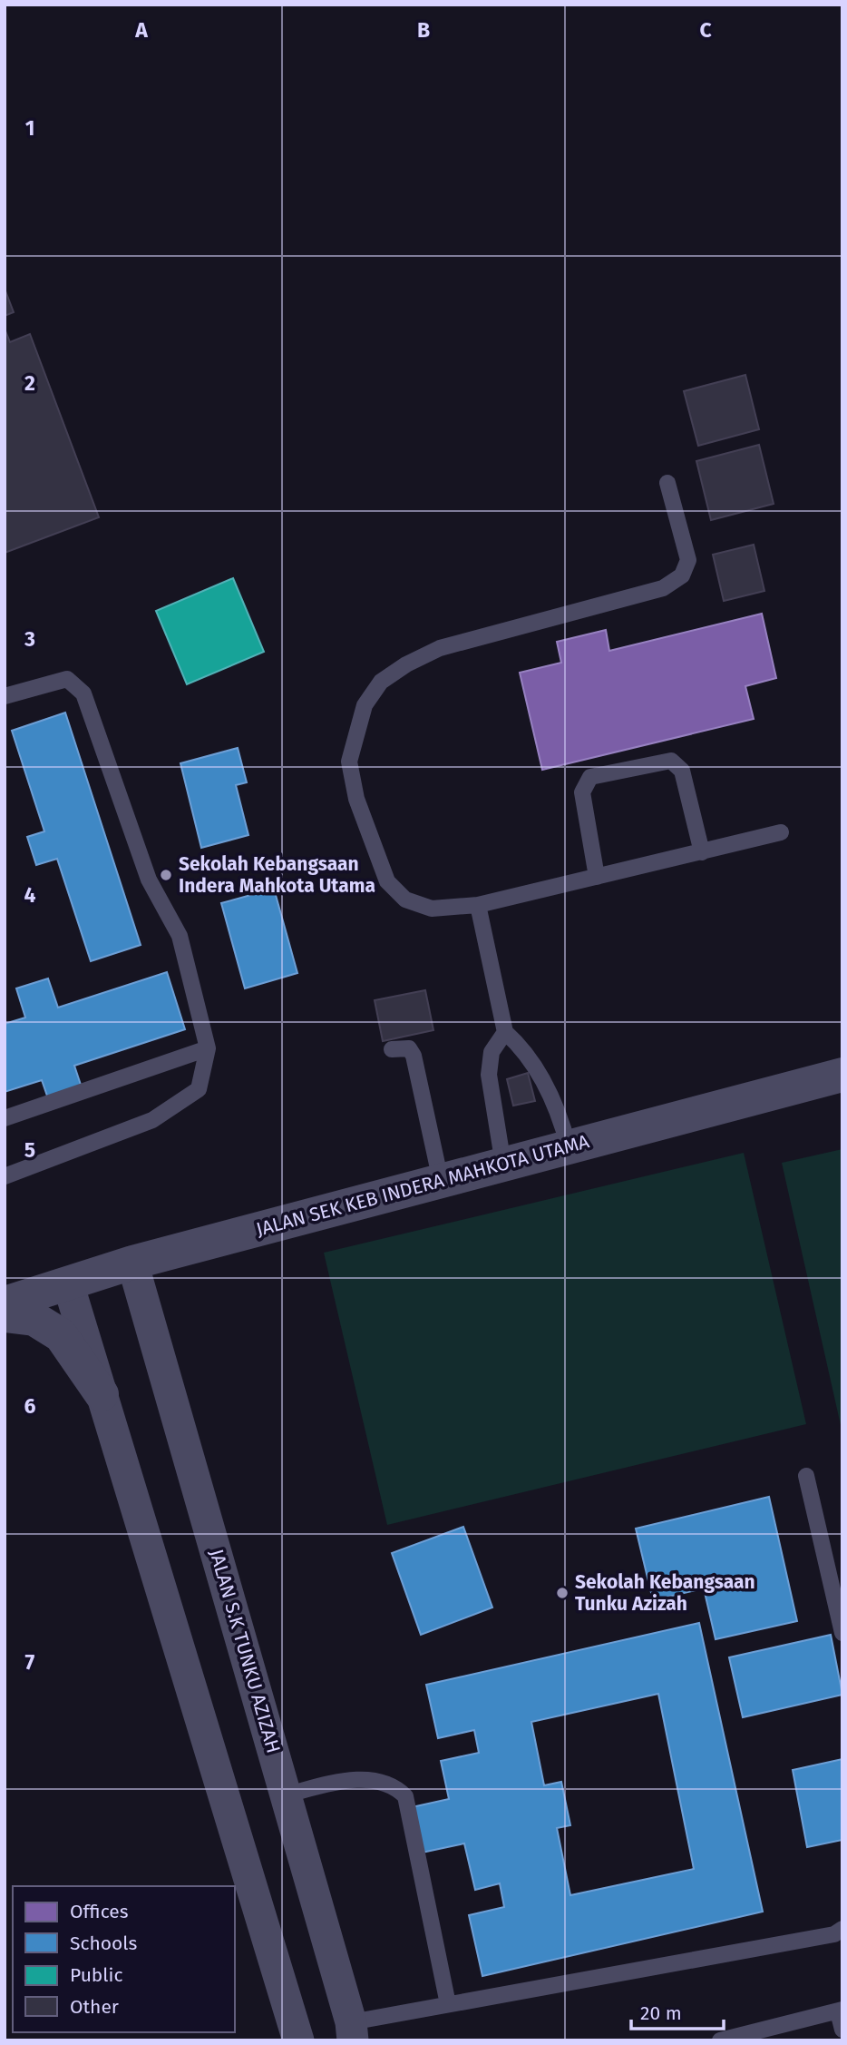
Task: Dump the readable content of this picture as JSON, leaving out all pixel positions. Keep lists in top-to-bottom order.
{
  "streets": {
    "street": ["JALAN SEK KEB INDERA MAHKOTA UTAMA", "JALAN S.K TUNKU AZIZAH"]
  },
  "crossings": [
    ["JALAN SEK KEB INDERA MAHKOTA UTAMA", "JALAN S.K TUNKU AZIZAH"]
  ],
  "places": ["Sekolah Kebangsaan Indera Mahkota Utama", "Sekolah Kebangsaan Tunku Azizah"],
  "legend": [
    "Offices",
    "Schools",
    "Public",
    "Other"
  ],
  "scale_bar": "20 m",
  "grid": {
    "columns": ["A", "B", "C"],
    "rows": [
      "1",
      "2",
      "3",
      "4",
      "5",
      "6",
      "7"
    ]
  }
}
